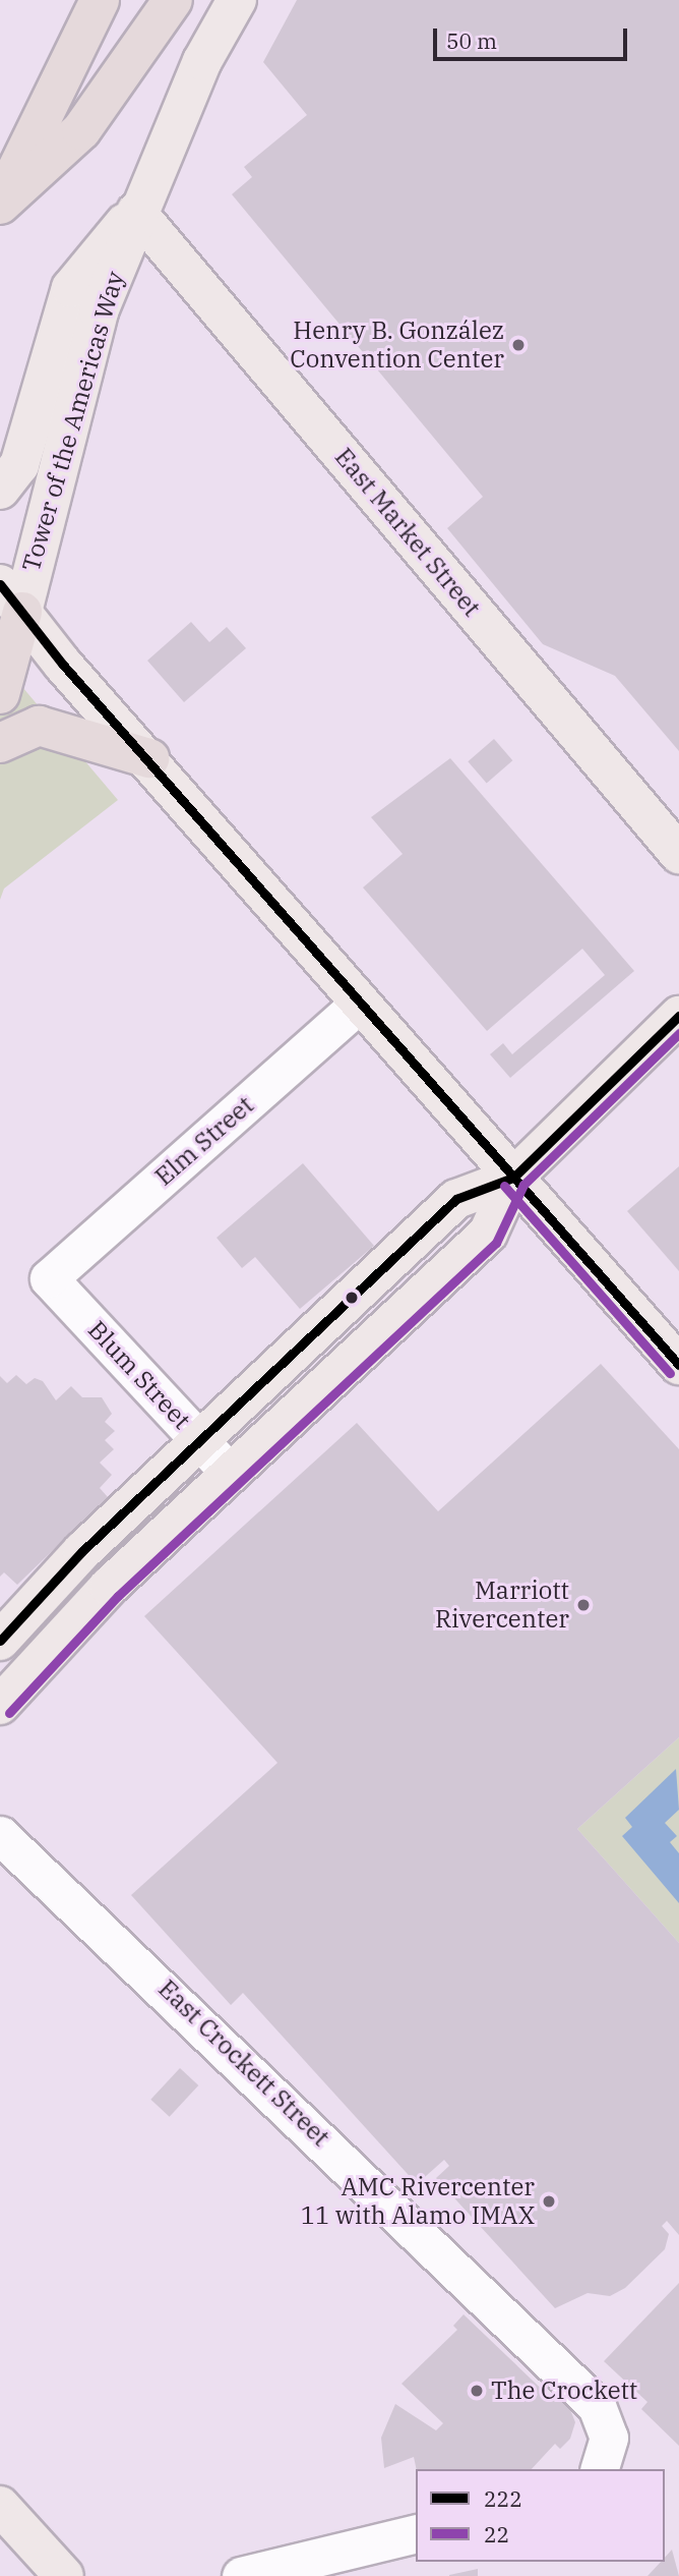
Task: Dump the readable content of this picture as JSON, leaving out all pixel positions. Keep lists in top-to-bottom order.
{
  "streets": {
    "main road": ["Tower of the Americas Way", "East Market Street"],
    "street": ["Elm Street", "Blum Street", "East Crockett Street"]
  },
  "crossings": [
    ["Tower of the Americas Way", "East Market Street"],
    ["Elm Street", "Blum Street"]
  ],
  "places": [
    "Henry B. González Convention Center",
    "Marriott Rivercenter",
    "AMC Rivercenter 11 with Alamo IMAX",
    "The Crockett"
  ],
  "lines": ["transit line 222", "transit line 22"],
  "legend": ["222", "22"],
  "scale_bar": "50 m"
}
